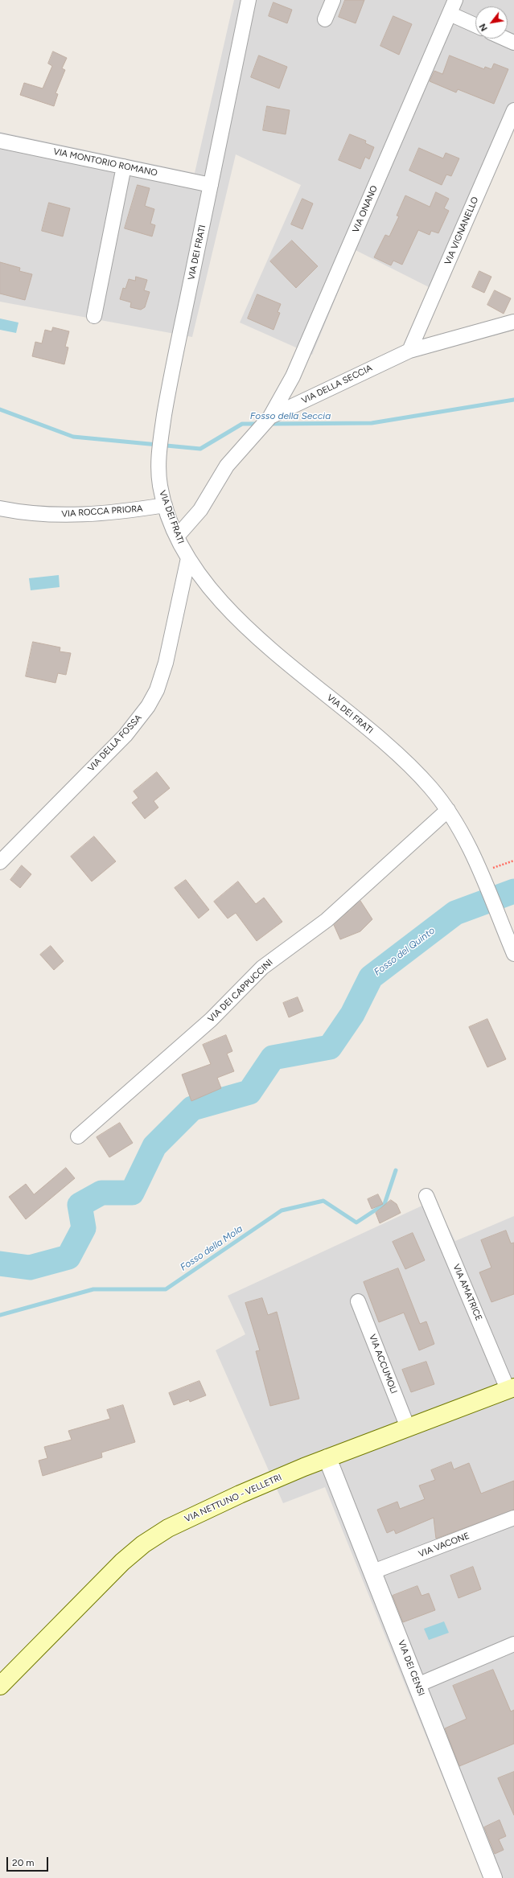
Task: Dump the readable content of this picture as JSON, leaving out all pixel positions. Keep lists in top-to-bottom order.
{
  "streets": {
    "main road": ["VIA NETTUNO - VELLETRI"],
    "street": [
      "VIA MONTORIO ROMANO",
      "VIA ONANO",
      "VIA VIGNANELLO",
      "VIA DEI FRATI",
      "VIA DELLA SECCIA",
      "VIA ROCCA PRIORA",
      "VIA DELLA FOSSA",
      "VIA DEI CAPPUCCINI",
      "VIA AMATRICE",
      "VIA ACCUMOLI",
      "VIA VACONE",
      "VIA DEI CENSI"
    ]
  },
  "crossings": [
    ["VIA MONTORIO ROMANO", "VIA DEI FRATI"],
    ["VIA ONANO", "VIA DELLA SECCIA"],
    ["VIA VIGNANELLO", "VIA DELLA SECCIA"],
    ["VIA DEI FRATI", "VIA DELLA SECCIA"],
    ["VIA DEI FRATI", "VIA ROCCA PRIORA"],
    ["VIA DEI FRATI", "VIA DELLA FOSSA"],
    ["VIA DEI FRATI", "VIA DEI CAPPUCCINI"],
    ["VIA AMATRICE", "VIA NETTUNO - VELLETRI"],
    ["VIA ACCUMOLI", "VIA NETTUNO - VELLETRI"],
    ["VIA NETTUNO - VELLETRI", "VIA DEI CENSI"],
    ["VIA VACONE", "VIA DEI CENSI"]
  ],
  "water": ["Fosso della Seccia", "Fosso del Quinto", "Fosso della Mola"],
  "scale_bar": "20 m",
  "north": "bottom left"
}
